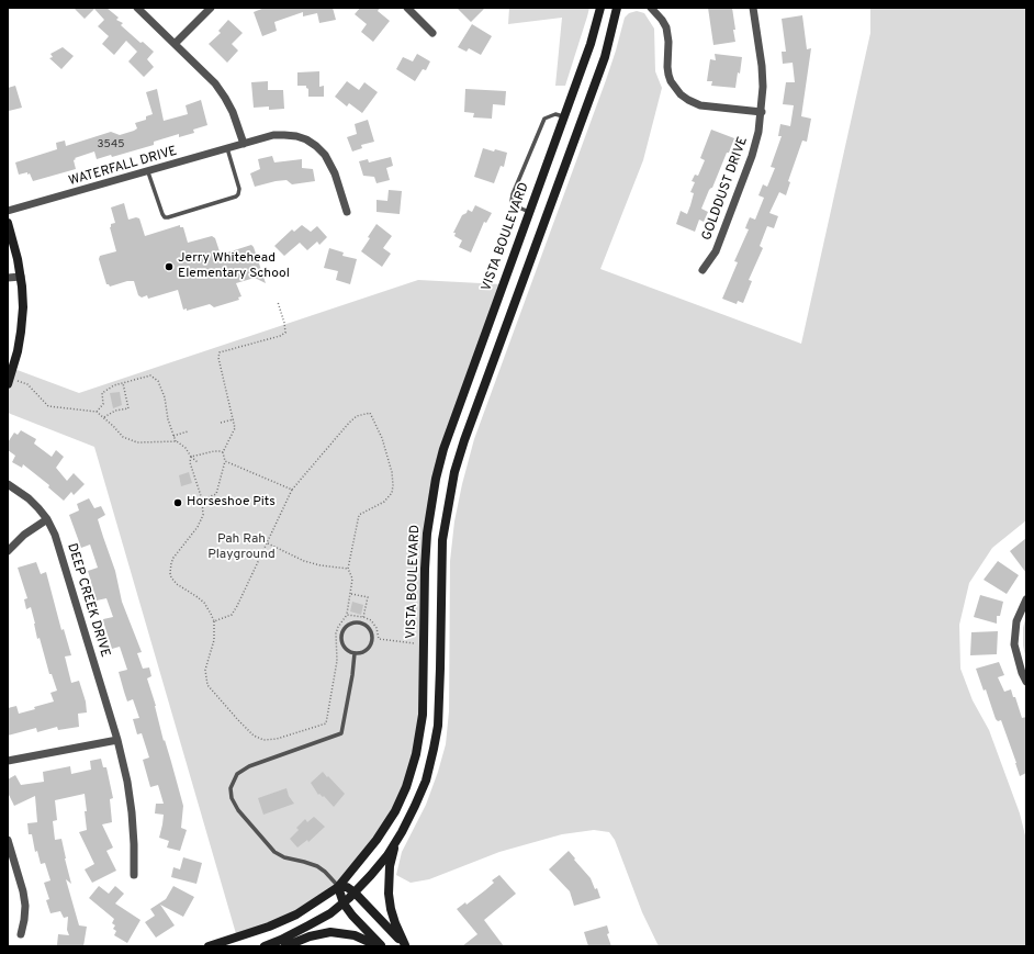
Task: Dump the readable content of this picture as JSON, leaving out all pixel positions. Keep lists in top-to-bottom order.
{
  "streets": {
    "main road": ["VISTA BOULEVARD"],
    "street": ["WATERFALL DRIVE", "GOLDDUST DRIVE", "DEEP CREEK DRIVE"]
  },
  "parks": ["Pah Rah Playground"],
  "places": ["Jerry Whitehead Elementary School", "Horseshoe Pits"],
  "house_numbers": ["3545"]
}
